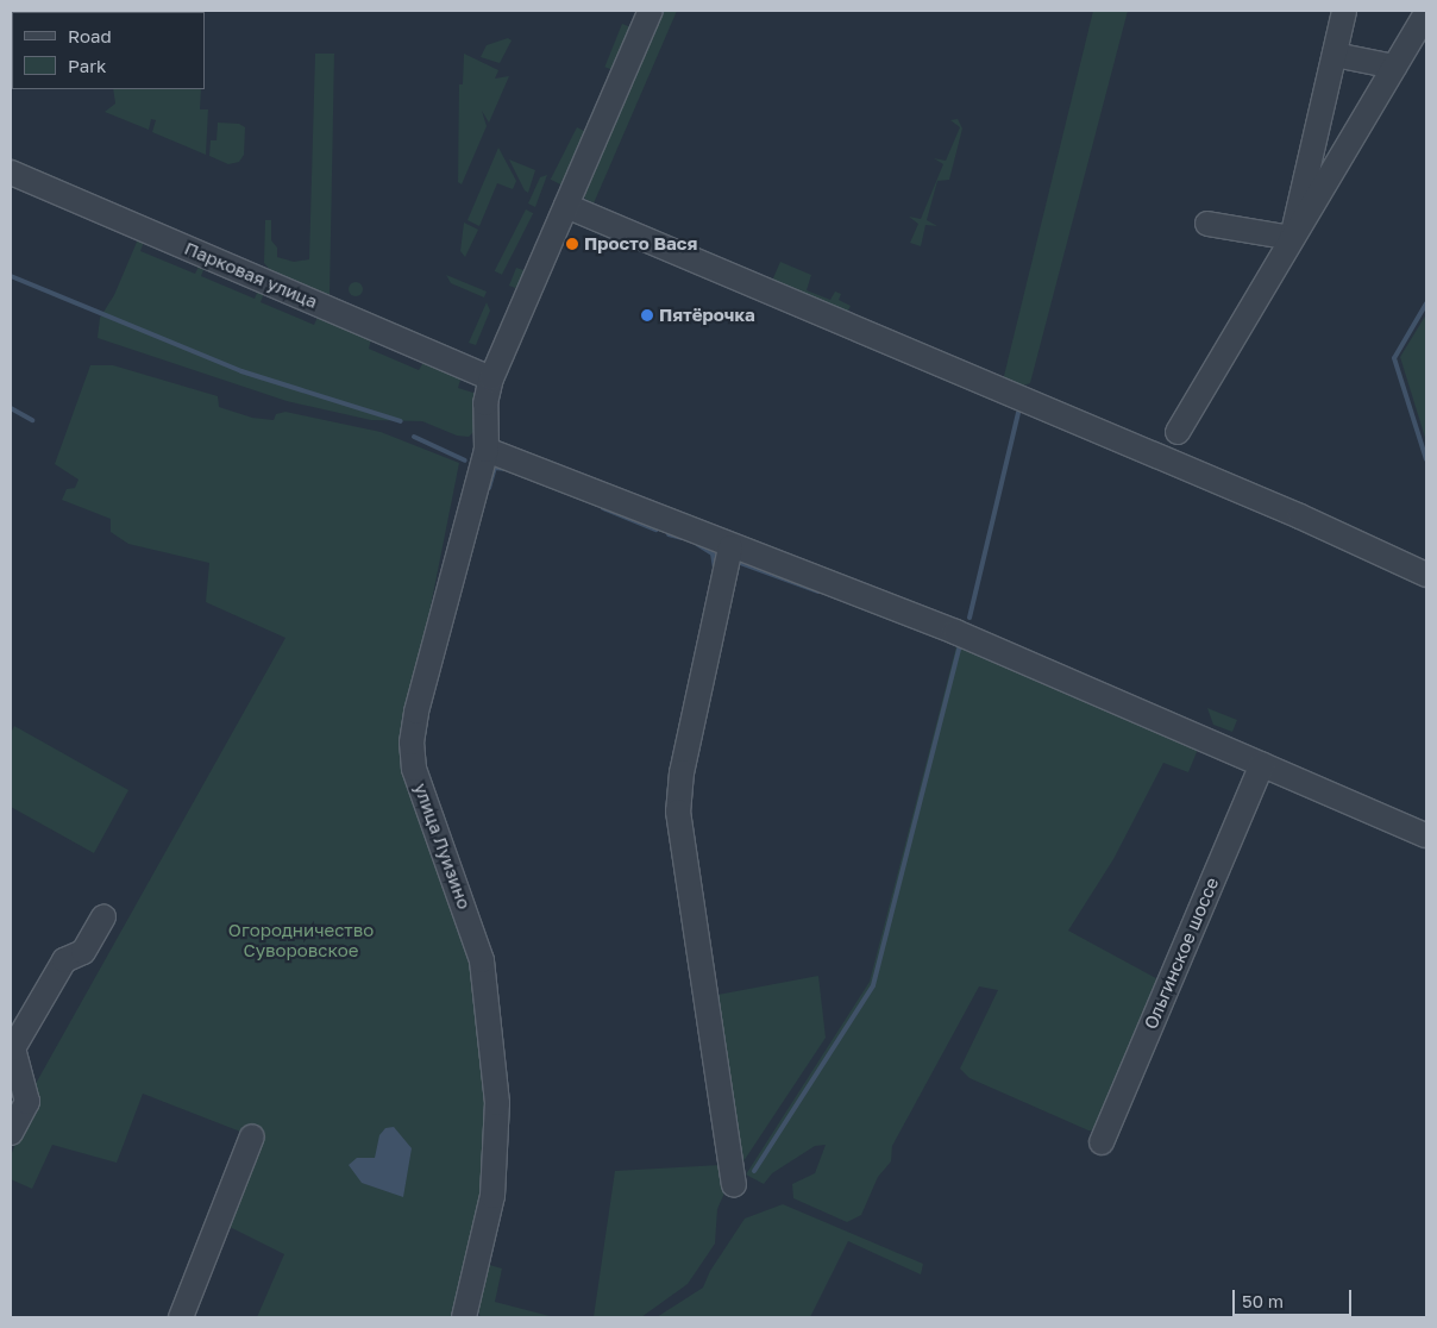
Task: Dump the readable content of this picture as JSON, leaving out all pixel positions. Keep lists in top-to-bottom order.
{
  "streets": {
    "street": ["Парковая улица", "улица Луизино", "Ольгинское шоссе"]
  },
  "crossings": [
    ["Парковая улица", "улица Луизино"]
  ],
  "parks": ["Огородничество Суворовское"],
  "places": ["Просто Вася", "Пятёрочка"],
  "legend": ["Road", "Park"],
  "scale_bar": "50 m"
}
